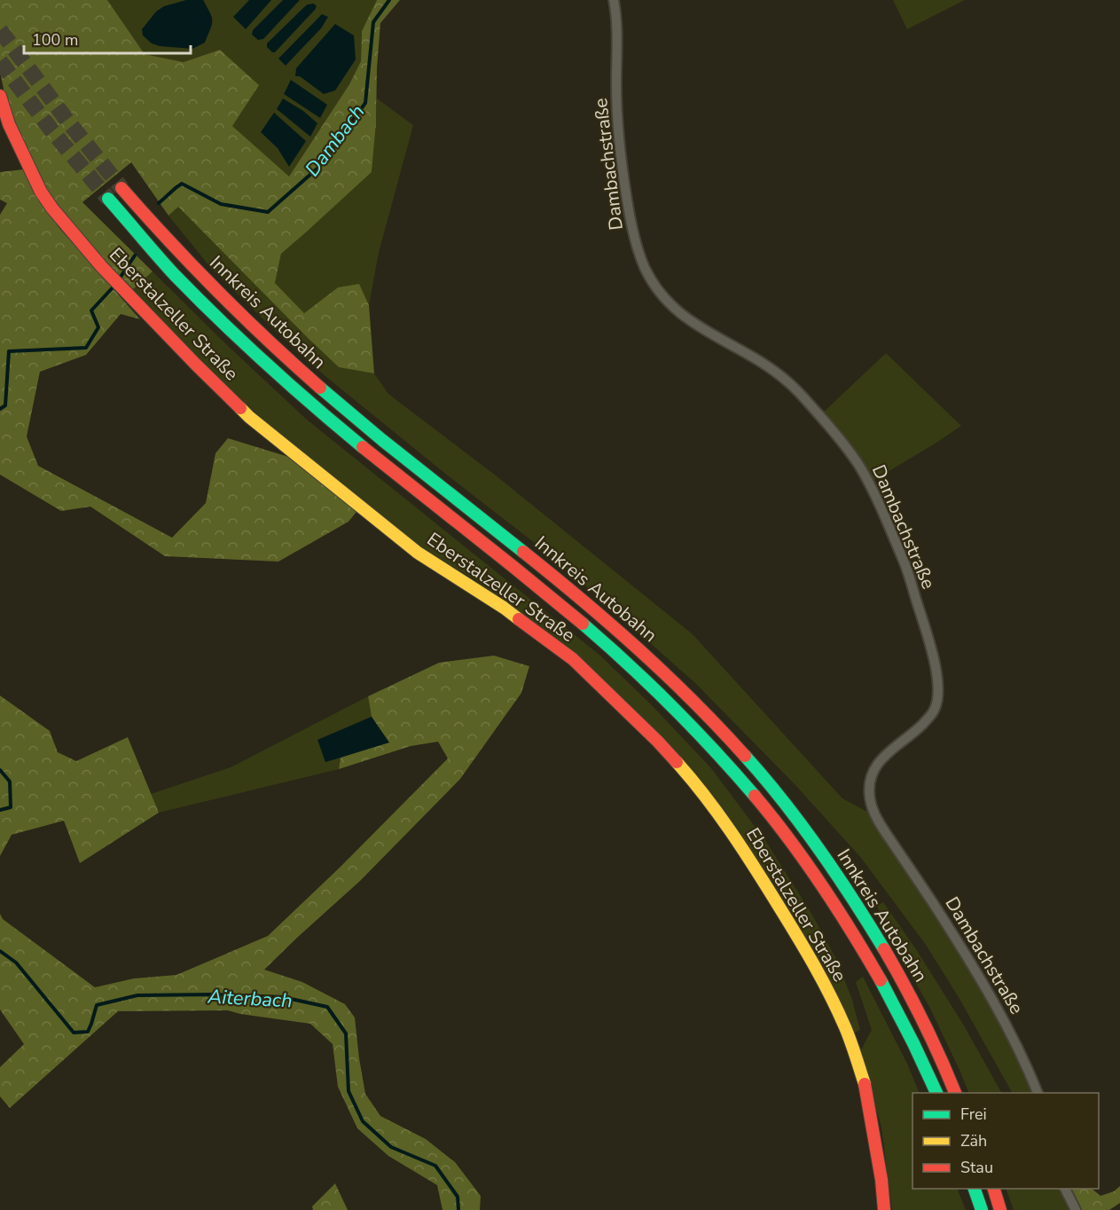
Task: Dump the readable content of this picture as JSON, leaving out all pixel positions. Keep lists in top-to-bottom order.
{
  "streets": {
    "main road": ["Innkreis Autobahn", "Eberstalzeller Straße"],
    "street": ["Dambachstraße"]
  },
  "water": ["Dambach", "Aiterbach"],
  "legend": ["Frei", "Zäh", "Stau"],
  "scale_bar": "100 m"
}
